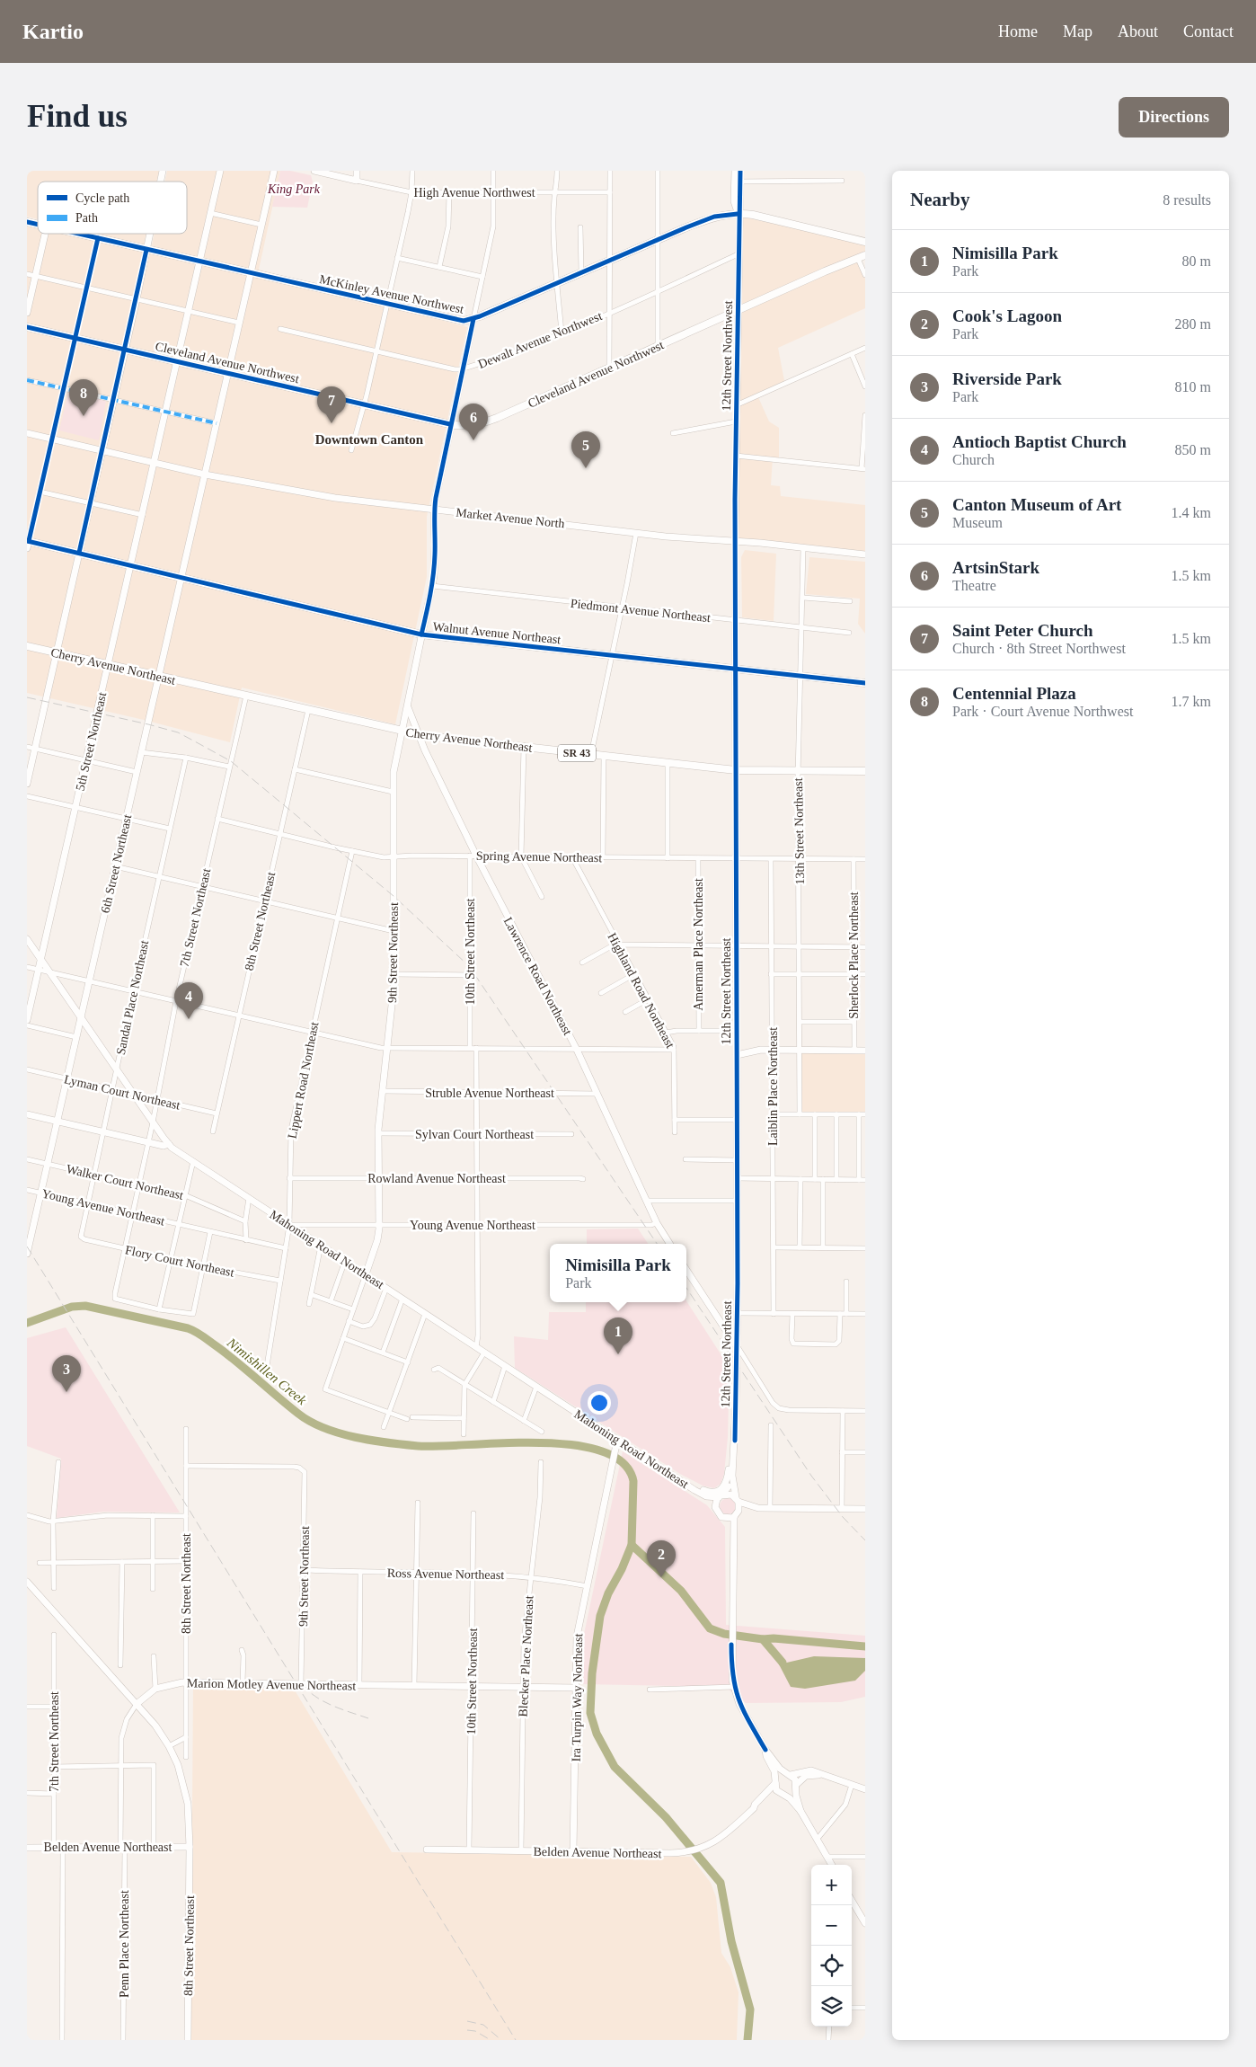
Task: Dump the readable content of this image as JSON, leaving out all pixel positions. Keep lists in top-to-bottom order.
{
  "streets": {
    "main road": [
      "High Avenue Northwest",
      "McKinley Avenue Northwest",
      "12th Street Northwest",
      "Cleveland Avenue Northwest",
      "Market Avenue North",
      "Walnut Avenue Northeast",
      "Cherry Avenue Northeast",
      "5th Street Northeast",
      "SR 43",
      "6th Street Northeast",
      "8th Street Northeast",
      "9th Street Northeast",
      "Lawrence Road Northeast",
      "12th Street Northeast",
      "Mahoning Road Northeast",
      "Marion Motley Avenue Northeast",
      "Ira Turpin Way Northeast",
      "Belden Avenue Northeast"
    ],
    "street": [
      "Dewalt Avenue Northwest",
      "Piedmont Avenue Northeast",
      "13th Street Northeast",
      "Spring Avenue Northeast",
      "7th Street Northeast",
      "Amerman Place Northeast",
      "10th Street Northeast",
      "Sherlock Place Northeast",
      "Highland Road Northeast",
      "Sandal Place Northeast",
      "Lippert Road Northeast",
      "Laiblin Place Northeast",
      "Lyman Court Northeast",
      "Struble Avenue Northeast",
      "Sylvan Court Northeast",
      "Rowland Avenue Northeast",
      "Walker Court Northeast",
      "Young Avenue Northeast",
      "Flory Court Northeast",
      "Ross Avenue Northeast",
      "Blecker Place Northeast",
      "Penn Place Northeast"
    ]
  },
  "crossings": [
    ["McKinley Avenue Northwest", "12th Street Northwest"],
    ["McKinley Avenue Northwest", "5th Street Northeast"],
    ["McKinley Avenue Northwest", "6th Street Northeast"],
    ["McKinley Avenue Northwest", "9th Street Northeast"],
    ["Dewalt Avenue Northwest", "12th Street Northwest"],
    ["Dewalt Avenue Northwest", "9th Street Northeast"],
    ["12th Street Northwest", "Cleveland Avenue Northwest"],
    ["12th Street Northwest", "Market Avenue North"],
    ["12th Street Northwest", "12th Street Northeast"],
    ["Cleveland Avenue Northwest", "5th Street Northeast"],
    ["Cleveland Avenue Northwest", "6th Street Northeast"],
    ["Cleveland Avenue Northwest", "9th Street Northeast"],
    ["Market Avenue North", "5th Street Northeast"],
    ["Market Avenue North", "13th Street Northeast"],
    ["Market Avenue North", "6th Street Northeast"],
    ["Market Avenue North", "9th Street Northeast"],
    ["Market Avenue North", "12th Street Northeast"],
    ["Piedmont Avenue Northeast", "13th Street Northeast"],
    ["Piedmont Avenue Northeast", "9th Street Northeast"],
    ["Piedmont Avenue Northeast", "12th Street Northeast"],
    ["Walnut Avenue Northeast", "5th Street Northeast"],
    ["Walnut Avenue Northeast", "13th Street Northeast"],
    ["Walnut Avenue Northeast", "6th Street Northeast"],
    ["Walnut Avenue Northeast", "9th Street Northeast"],
    ["Walnut Avenue Northeast", "12th Street Northeast"],
    ["Cherry Avenue Northeast", "5th Street Northeast"],
    ["Cherry Avenue Northeast", "13th Street Northeast"],
    ["Cherry Avenue Northeast", "6th Street Northeast"],
    ["Cherry Avenue Northeast", "7th Street Northeast"],
    ["Cherry Avenue Northeast", "8th Street Northeast"],
    ["Cherry Avenue Northeast", "9th Street Northeast"],
    ["Cherry Avenue Northeast", "Lawrence Road Northeast"],
    ["Cherry Avenue Northeast", "12th Street Northeast"],
    ["5th Street Northeast", "Mahoning Road Northeast"],
    ["13th Street Northeast", "Spring Avenue Northeast"],
    ["Spring Avenue Northeast", "7th Street Northeast"],
    ["Spring Avenue Northeast", "8th Street Northeast"],
    ["Spring Avenue Northeast", "Amerman Place Northeast"],
    ["Spring Avenue Northeast", "10th Street Northeast"],
    ["Spring Avenue Northeast", "9th Street Northeast"],
    ["Spring Avenue Northeast", "Sherlock Place Northeast"],
    ["Spring Avenue Northeast", "Lawrence Road Northeast"],
    ["Spring Avenue Northeast", "Highland Road Northeast"],
    ["Spring Avenue Northeast", "12th Street Northeast"],
    ["Spring Avenue Northeast", "Lippert Road Northeast"],
    ["Spring Avenue Northeast", "Laiblin Place Northeast"],
    ["6th Street Northeast", "Lyman Court Northeast"],
    ["6th Street Northeast", "Walker Court Northeast"],
    ["6th Street Northeast", "Young Avenue Northeast"],
    ["6th Street Northeast", "Mahoning Road Northeast"],
    ["7th Street Northeast", "Lyman Court Northeast"],
    ["7th Street Northeast", "Walker Court Northeast"],
    ["7th Street Northeast", "Young Avenue Northeast"],
    ["7th Street Northeast", "Mahoning Road Northeast"],
    ["7th Street Northeast", "Flory Court Northeast"],
    ["7th Street Northeast", "Belden Avenue Northeast"],
    ["8th Street Northeast", "9th Street Northeast"],
    ["8th Street Northeast", "Lyman Court Northeast"],
    ["8th Street Northeast", "Marion Motley Avenue Northeast"],
    ["8th Street Northeast", "Belden Avenue Northeast"],
    ["8th Street Northeast", "Penn Place Northeast"],
    ["10th Street Northeast", "Lawrence Road Northeast"],
    ["10th Street Northeast", "Ross Avenue Northeast"],
    ["10th Street Northeast", "Marion Motley Avenue Northeast"],
    ["10th Street Northeast", "Belden Avenue Northeast"],
    ["9th Street Northeast", "Lawrence Road Northeast"],
    ["9th Street Northeast", "Struble Avenue Northeast"],
    ["9th Street Northeast", "Sylvan Court Northeast"],
    ["9th Street Northeast", "Rowland Avenue Northeast"],
    ["9th Street Northeast", "Young Avenue Northeast"],
    ["9th Street Northeast", "Mahoning Road Northeast"],
    ["9th Street Northeast", "Ross Avenue Northeast"],
    ["9th Street Northeast", "Marion Motley Avenue Northeast"],
    ["Lawrence Road Northeast", "Struble Avenue Northeast"],
    ["Lawrence Road Northeast", "Young Avenue Northeast"],
    ["12th Street Northeast", "Mahoning Road Northeast"],
    ["Sandal Place Northeast", "Lyman Court Northeast"],
    ["Sandal Place Northeast", "Walker Court Northeast"],
    ["Sandal Place Northeast", "Young Avenue Northeast"],
    ["Sandal Place Northeast", "Mahoning Road Northeast"],
    ["Sandal Place Northeast", "Flory Court Northeast"],
    ["Lippert Road Northeast", "Rowland Avenue Northeast"],
    ["Lippert Road Northeast", "Young Avenue Northeast"],
    ["Lippert Road Northeast", "Mahoning Road Northeast"],
    ["Lippert Road Northeast", "Flory Court Northeast"],
    ["Lyman Court Northeast", "Mahoning Road Northeast"],
    ["Young Avenue Northeast", "Mahoning Road Northeast"],
    ["Mahoning Road Northeast", "Ira Turpin Way Northeast"],
    ["Ross Avenue Northeast", "Blecker Place Northeast"],
    ["Ross Avenue Northeast", "Ira Turpin Way Northeast"],
    ["Blecker Place Northeast", "Marion Motley Avenue Northeast"],
    ["Blecker Place Northeast", "Belden Avenue Northeast"],
    ["Marion Motley Avenue Northeast", "Ira Turpin Way Northeast"],
    ["Marion Motley Avenue Northeast", "Penn Place Northeast"],
    ["Ira Turpin Way Northeast", "Belden Avenue Northeast"],
    ["Belden Avenue Northeast", "Penn Place Northeast"]
  ],
  "districts": ["Downtown Canton"],
  "water": ["Nimishillen Creek"],
  "parks": ["King Park"],
  "legend": ["Cycle path", "Path"],
  "page": {
    "header": "Kartio",
    "nav": [
      "Home",
      "Map",
      "About",
      "Contact"
    ],
    "buttons": "Directions",
    "title": "Find us",
    "heading": ["Nearby", "8 results"],
    "list": [
      {
        "mark": "1",
        "name": "Nimisilla Park",
        "note": "Park",
        "value": "80 m"
      },
      {
        "mark": "2",
        "name": "Cook's Lagoon",
        "note": "Park",
        "value": "280 m"
      },
      {
        "mark": "3",
        "name": "Riverside Park",
        "note": "Park",
        "value": "810 m"
      },
      {
        "mark": "4",
        "name": "Antioch Baptist Church",
        "note": "Church",
        "value": "850 m"
      },
      {
        "mark": "5",
        "name": "Canton Museum of Art",
        "note": "Museum",
        "value": "1.4 km"
      },
      {
        "mark": "6",
        "name": "ArtsinStark",
        "note": "Theatre",
        "value": "1.5 km"
      },
      {
        "mark": "7",
        "name": "Saint Peter Church",
        "note": "Church · 8th Street Northwest",
        "value": "1.5 km"
      },
      {
        "mark": "8",
        "name": "Centennial Plaza",
        "note": "Park · Court Avenue Northwest",
        "value": "1.7 km"
      }
    ],
    "pins": [
      "8",
      "7",
      "6",
      "5",
      "4",
      "1",
      "3",
      "2"
    ],
    "popup": ["Nimisilla Park", "Park"],
    "map_buttons": ["+", "−"]
  }
}
